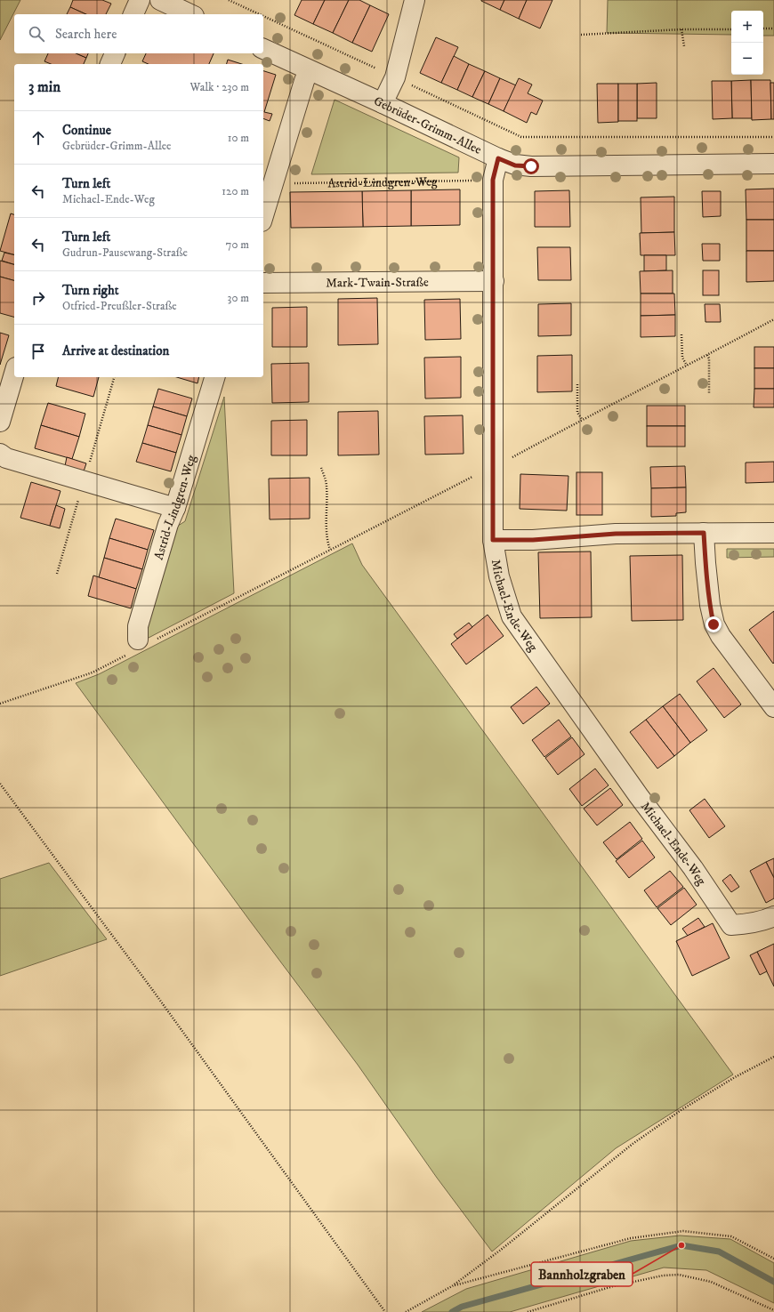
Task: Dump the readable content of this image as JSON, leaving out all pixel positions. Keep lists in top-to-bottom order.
{
  "streets": {
    "street": [
      "Gebrüder-Grimm-Allee",
      "Astrid-Lindgren-Weg",
      "Mark-Twain-Straße",
      "Michael-Ende-Weg"
    ]
  },
  "crossings": [
    ["Gebrüder-Grimm-Allee", "Michael-Ende-Weg"],
    ["Astrid-Lindgren-Weg", "Michael-Ende-Weg"],
    ["Mark-Twain-Straße", "Michael-Ende-Weg"]
  ],
  "places": ["Bannholzgraben"],
  "page": {
    "map_buttons": ["+", "−"],
    "search": "Search here",
    "heading": ["3 min", "Walk · 230 m"],
    "list": [
      ["Continue", "Gebrüder-Grimm-Allee", "10 m"],
      ["Turn left", "Michael-Ende-Weg", "120 m"],
      ["Turn left", "Gudrun-Pausewang-Straße", "70 m"],
      ["Turn right", "Otfried-Preußler-Straße", "30 m"],
      "Arrive at destination"
    ]
  }
}
